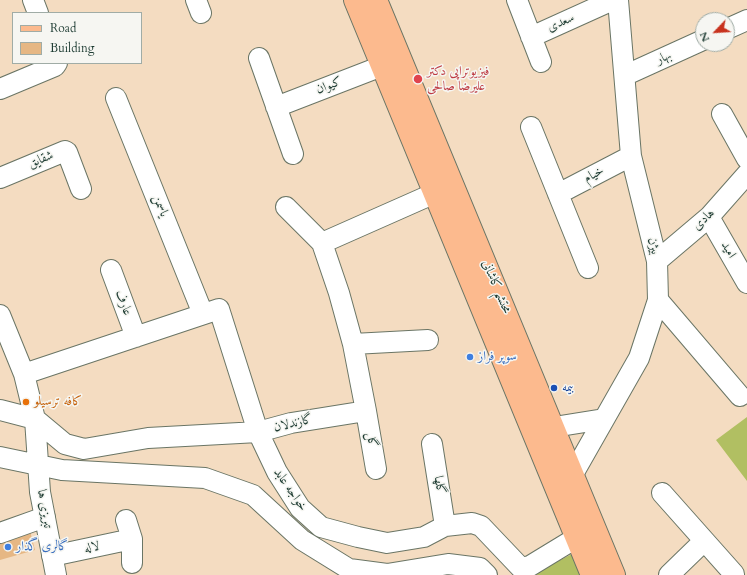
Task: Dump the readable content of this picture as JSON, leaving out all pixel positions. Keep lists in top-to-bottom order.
{
  "streets": {
    "main road": ["محتشم کاشانی"],
    "street": [
      "سعدی",
      "بهار",
      "کیوان",
      "شقایق",
      "خیام",
      "یاسمن",
      "هادی",
      "بیژن",
      "امید",
      "عارف",
      "گازندلان",
      "گل",
      "گلها",
      "خواجه عابد",
      "تبریزی ها",
      "لاله"
    ]
  },
  "crossings": [
    ["بهار", "بیژن"],
    ["کیوان", "محتشم کاشانی"],
    ["خیام", "بیژن"],
    ["یاسمن", "گازندلان"],
    ["هادی", "بیژن"],
    ["هادی", "امید"],
    ["بیژن", "محتشم کاشانی"],
    ["محتشم کاشانی", "خواجه عابد"],
    ["عارف", "گازندلان"],
    ["گازندلان", "گل"],
    ["گازندلان", "خواجه عابد"],
    ["گازندلان", "تبریزی ها"],
    ["گلها", "خواجه عابد"],
    ["خواجه عابد", "تبریزی ها"],
    ["تبریزی ها", "لاله"]
  ],
  "places": [
    "فیزیوتراپی دکتر علیرضا صالحی",
    "سوپر فراز",
    "بیمه",
    "کافه ترسیلو",
    "گالری گذار"
  ],
  "legend": ["Road", "Building"],
  "north": "bottom left"
}
